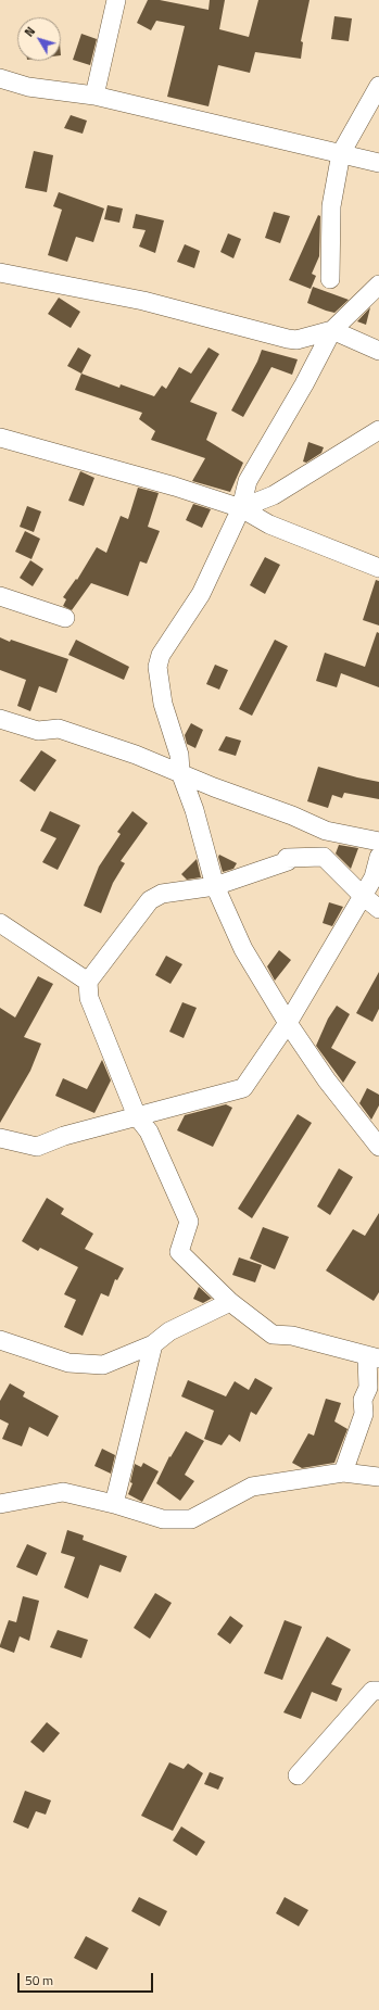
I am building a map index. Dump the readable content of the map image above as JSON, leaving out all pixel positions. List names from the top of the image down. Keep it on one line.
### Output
{"scale_bar":"50 m","north":"top left"}
